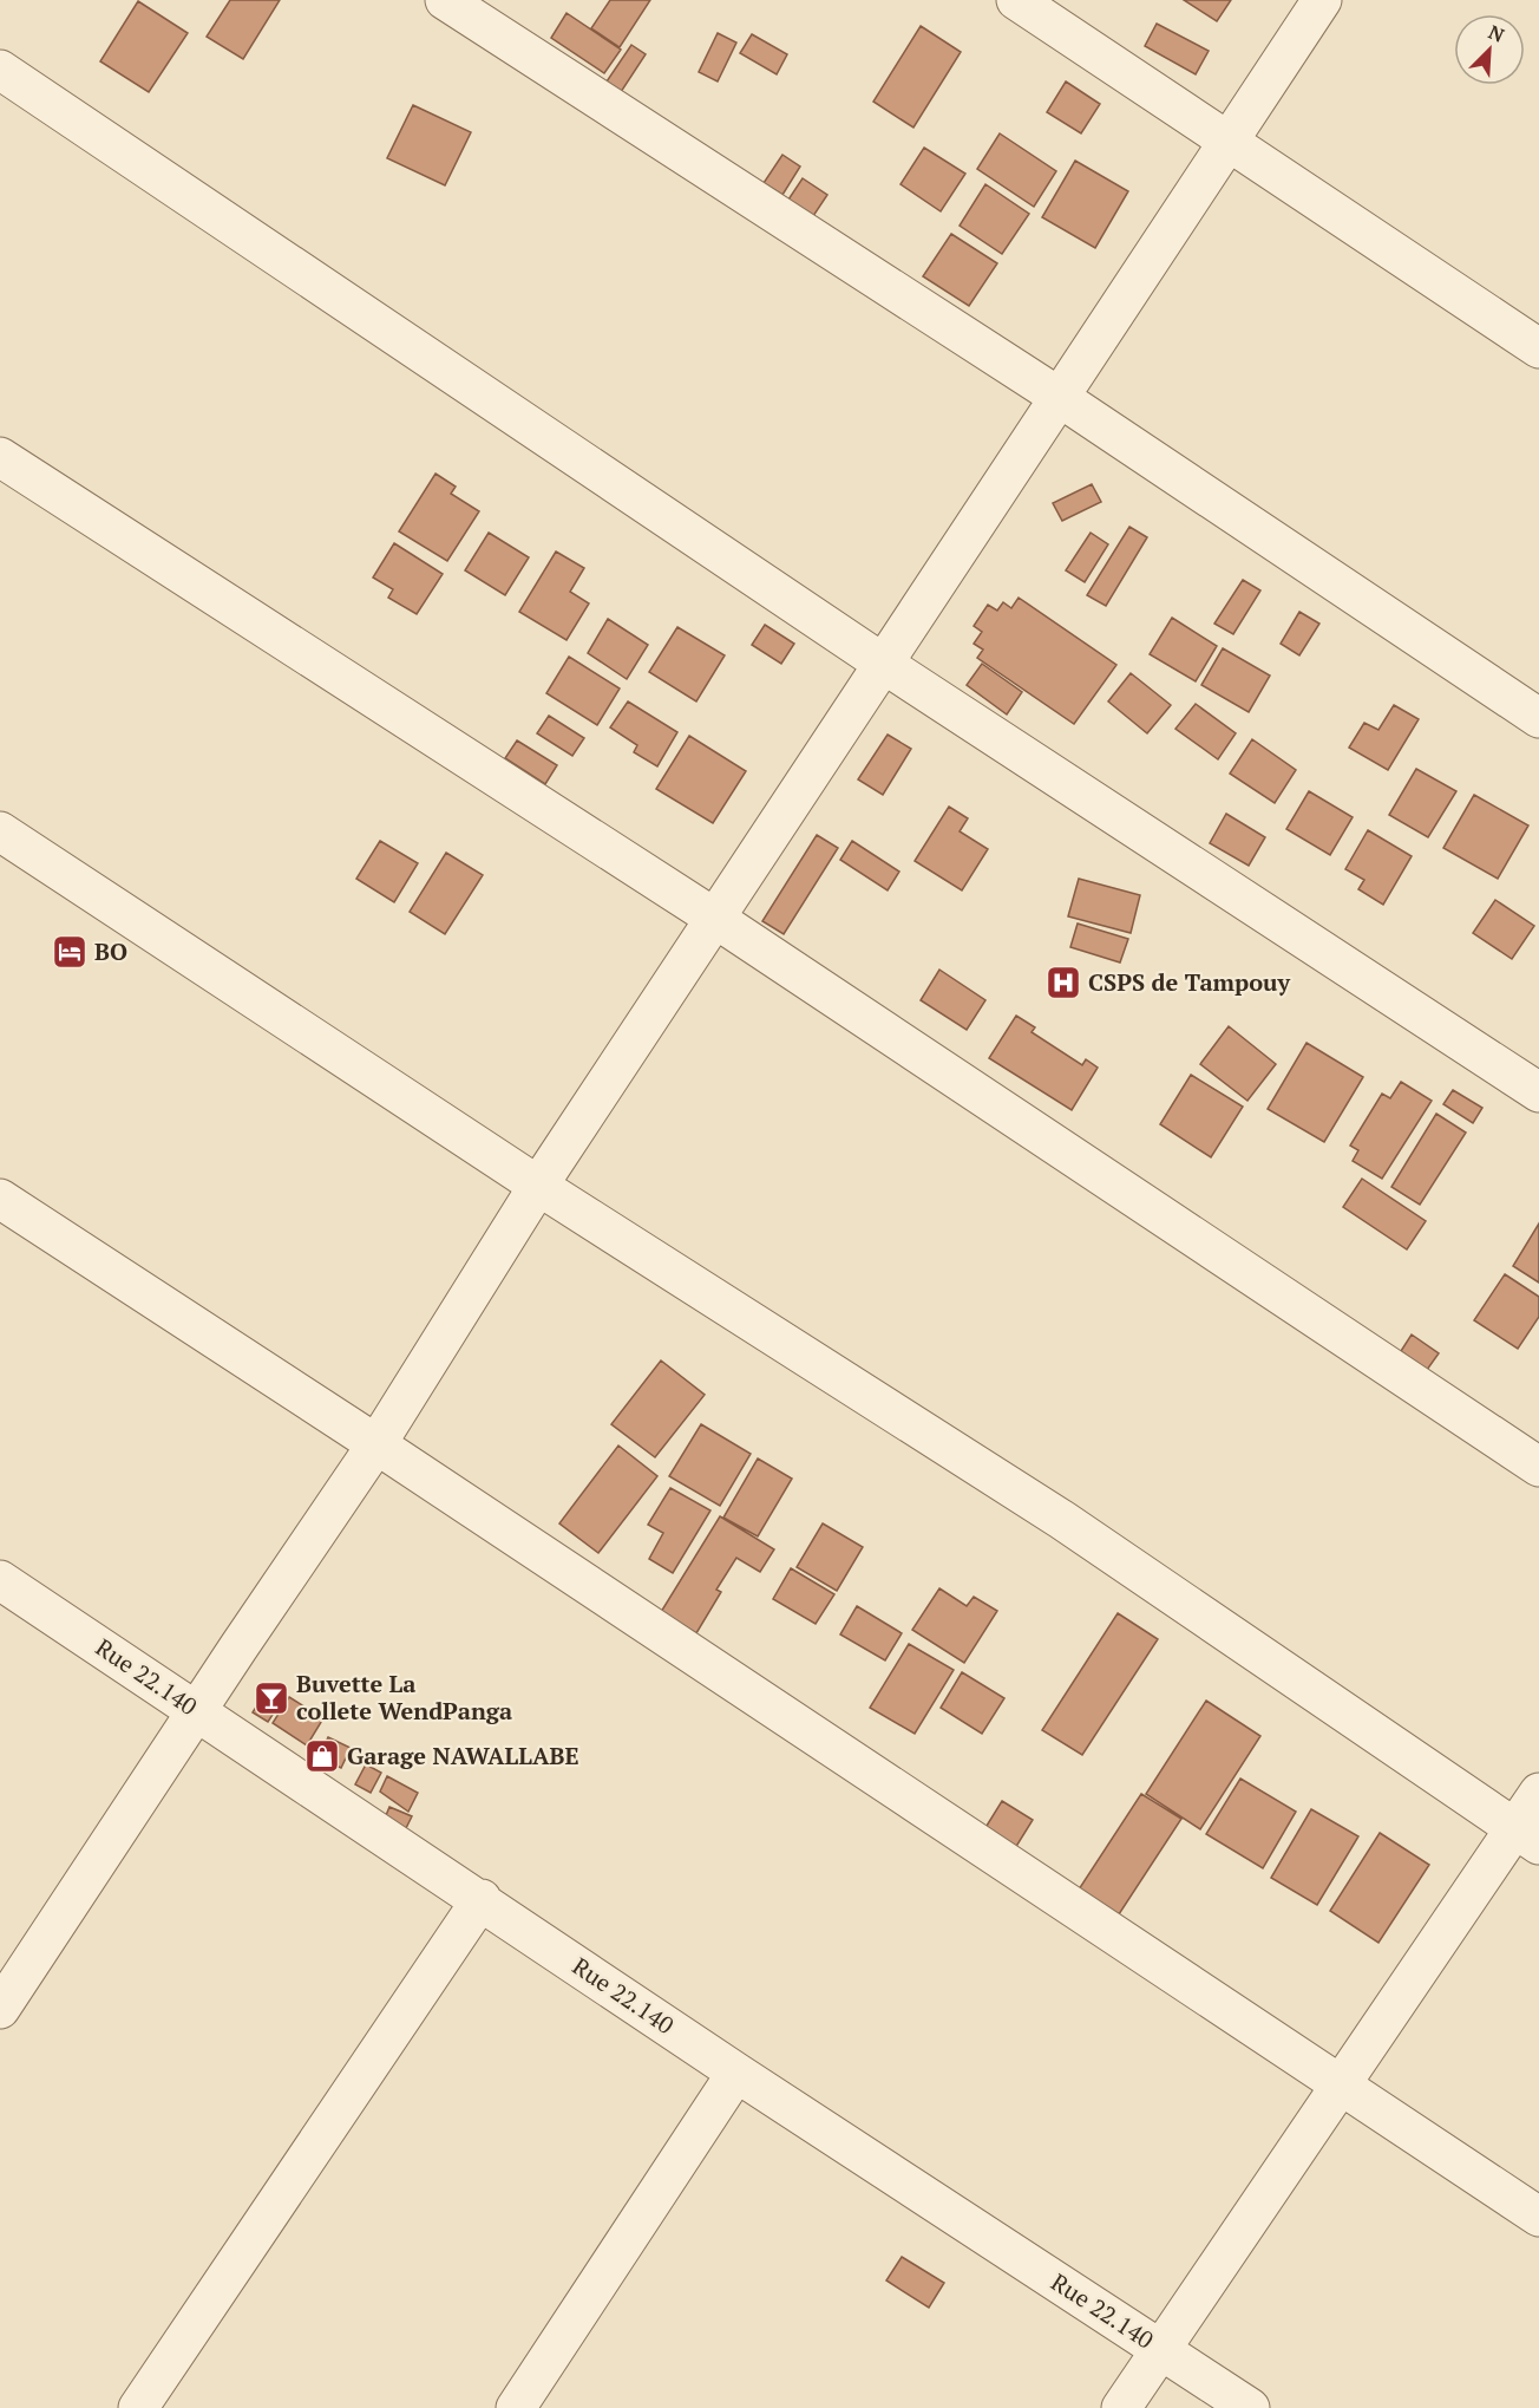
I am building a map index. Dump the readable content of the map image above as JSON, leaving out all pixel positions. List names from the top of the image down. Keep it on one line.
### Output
{"streets":{"street":["Rue 22.140"]},"places":{"hotel":["BO"],"hospital":["CSPS de Tampouy"],"bar":["Buvette La collete WendPanga"],"shop":["Garage NAWALLABE"]},"north":"top right"}
